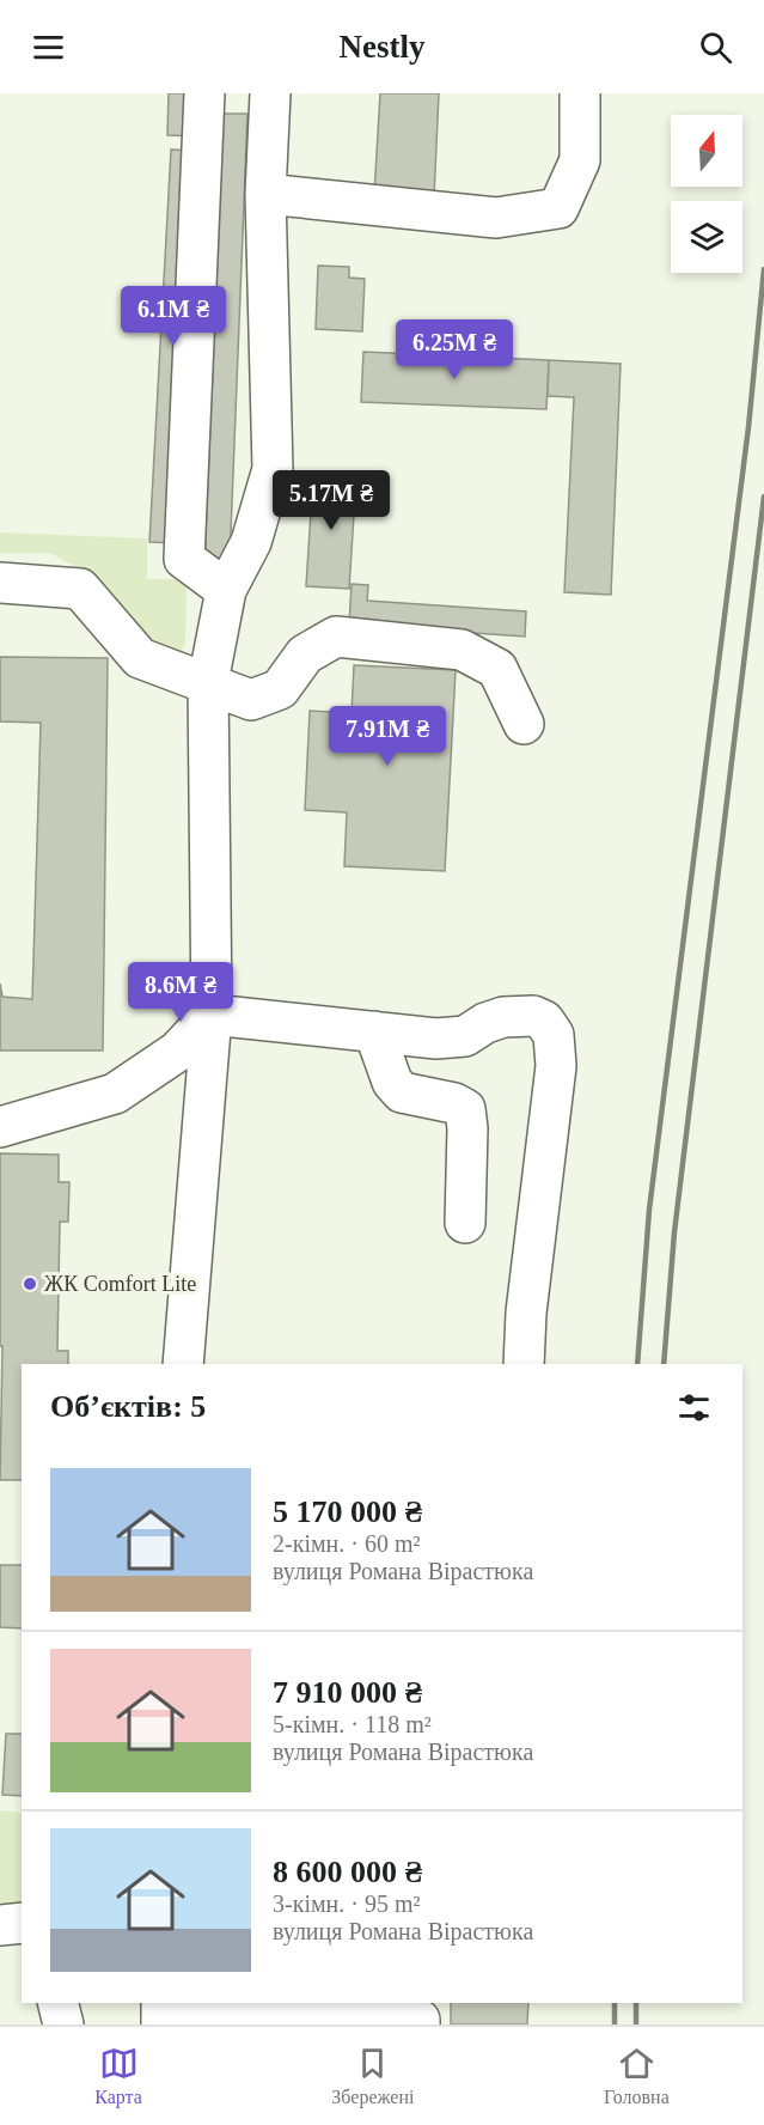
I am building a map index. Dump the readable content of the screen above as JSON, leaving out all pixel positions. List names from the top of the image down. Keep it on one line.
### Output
{"places":["ЖК Comfort Lite"],"north":"top","page":{"header":"Nestly","price":["6.1M ₴","6.25M ₴","5.17M ₴","7.91M ₴","8.6M ₴"],"heading":"Об’єктів: 5","list":[{"name":"5 170 000 ₴","note":"2-кімн. · 60 m² · вулиця Романа Вірастюка"},{"name":"7 910 000 ₴","note":"5-кімн. · 118 m² · вулиця Романа Вірастюка"},{"name":"8 600 000 ₴","note":"3-кімн. · 95 m² · вулиця Романа Вірастюка"}],"tabs":["Карта","Збережені","Головна"]}}
